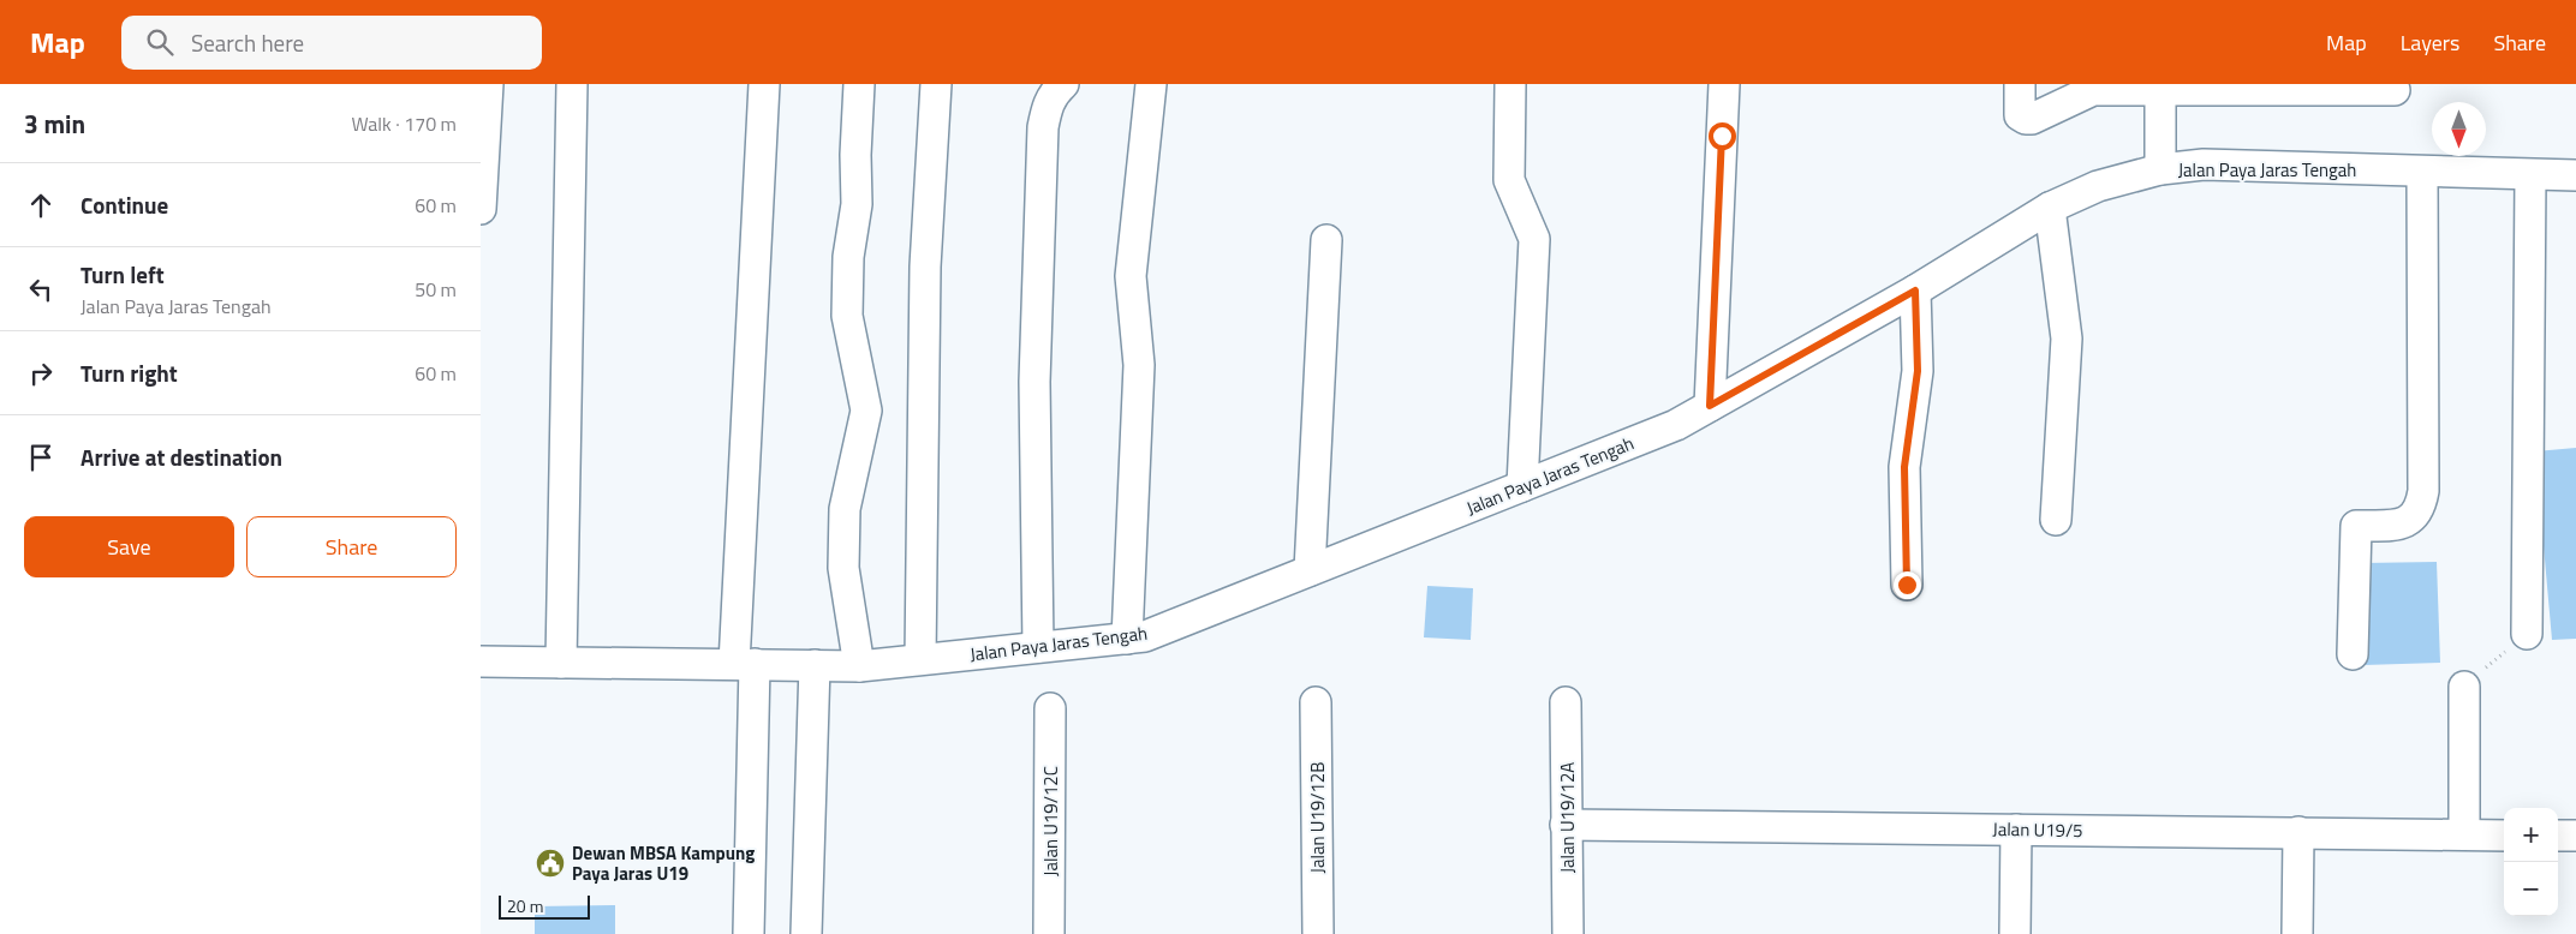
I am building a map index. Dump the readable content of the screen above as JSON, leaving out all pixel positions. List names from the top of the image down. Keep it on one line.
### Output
{"streets":{"street":["Jalan Paya Jaras Tengah","Jalan U19/12B","Jalan U19/12A","Jalan U19/12C","Jalan U19/5"]},"crossings":[["Jalan U19/12A","Jalan U19/5"]],"places":{"public building":["Dewan MBSA Kampung Paya Jaras U19"]},"scale_bar":"20 m","north":"bottom","page":{"header":"Map","search":"Search here","nav":["Map","Layers","Share"],"heading":["3 min","Walk · 170 m"],"list":[["Continue","60 m"],["Turn left","Jalan Paya Jaras Tengah","50 m"],["Turn right","60 m"],"Arrive at destination"],"buttons":["Save","Share"],"map_buttons":["+","−"],"scale":"20 m"}}
